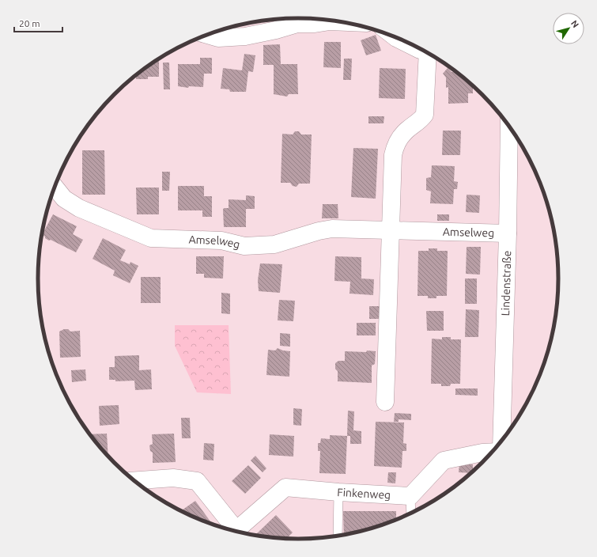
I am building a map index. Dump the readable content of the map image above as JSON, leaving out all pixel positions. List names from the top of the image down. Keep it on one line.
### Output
{"streets":{"street":["Amselweg","Lindenstraße","Finkenweg"]},"crossings":[["Amselweg","Lindenstraße"]],"scale_bar":"20 m","north":"top right"}
